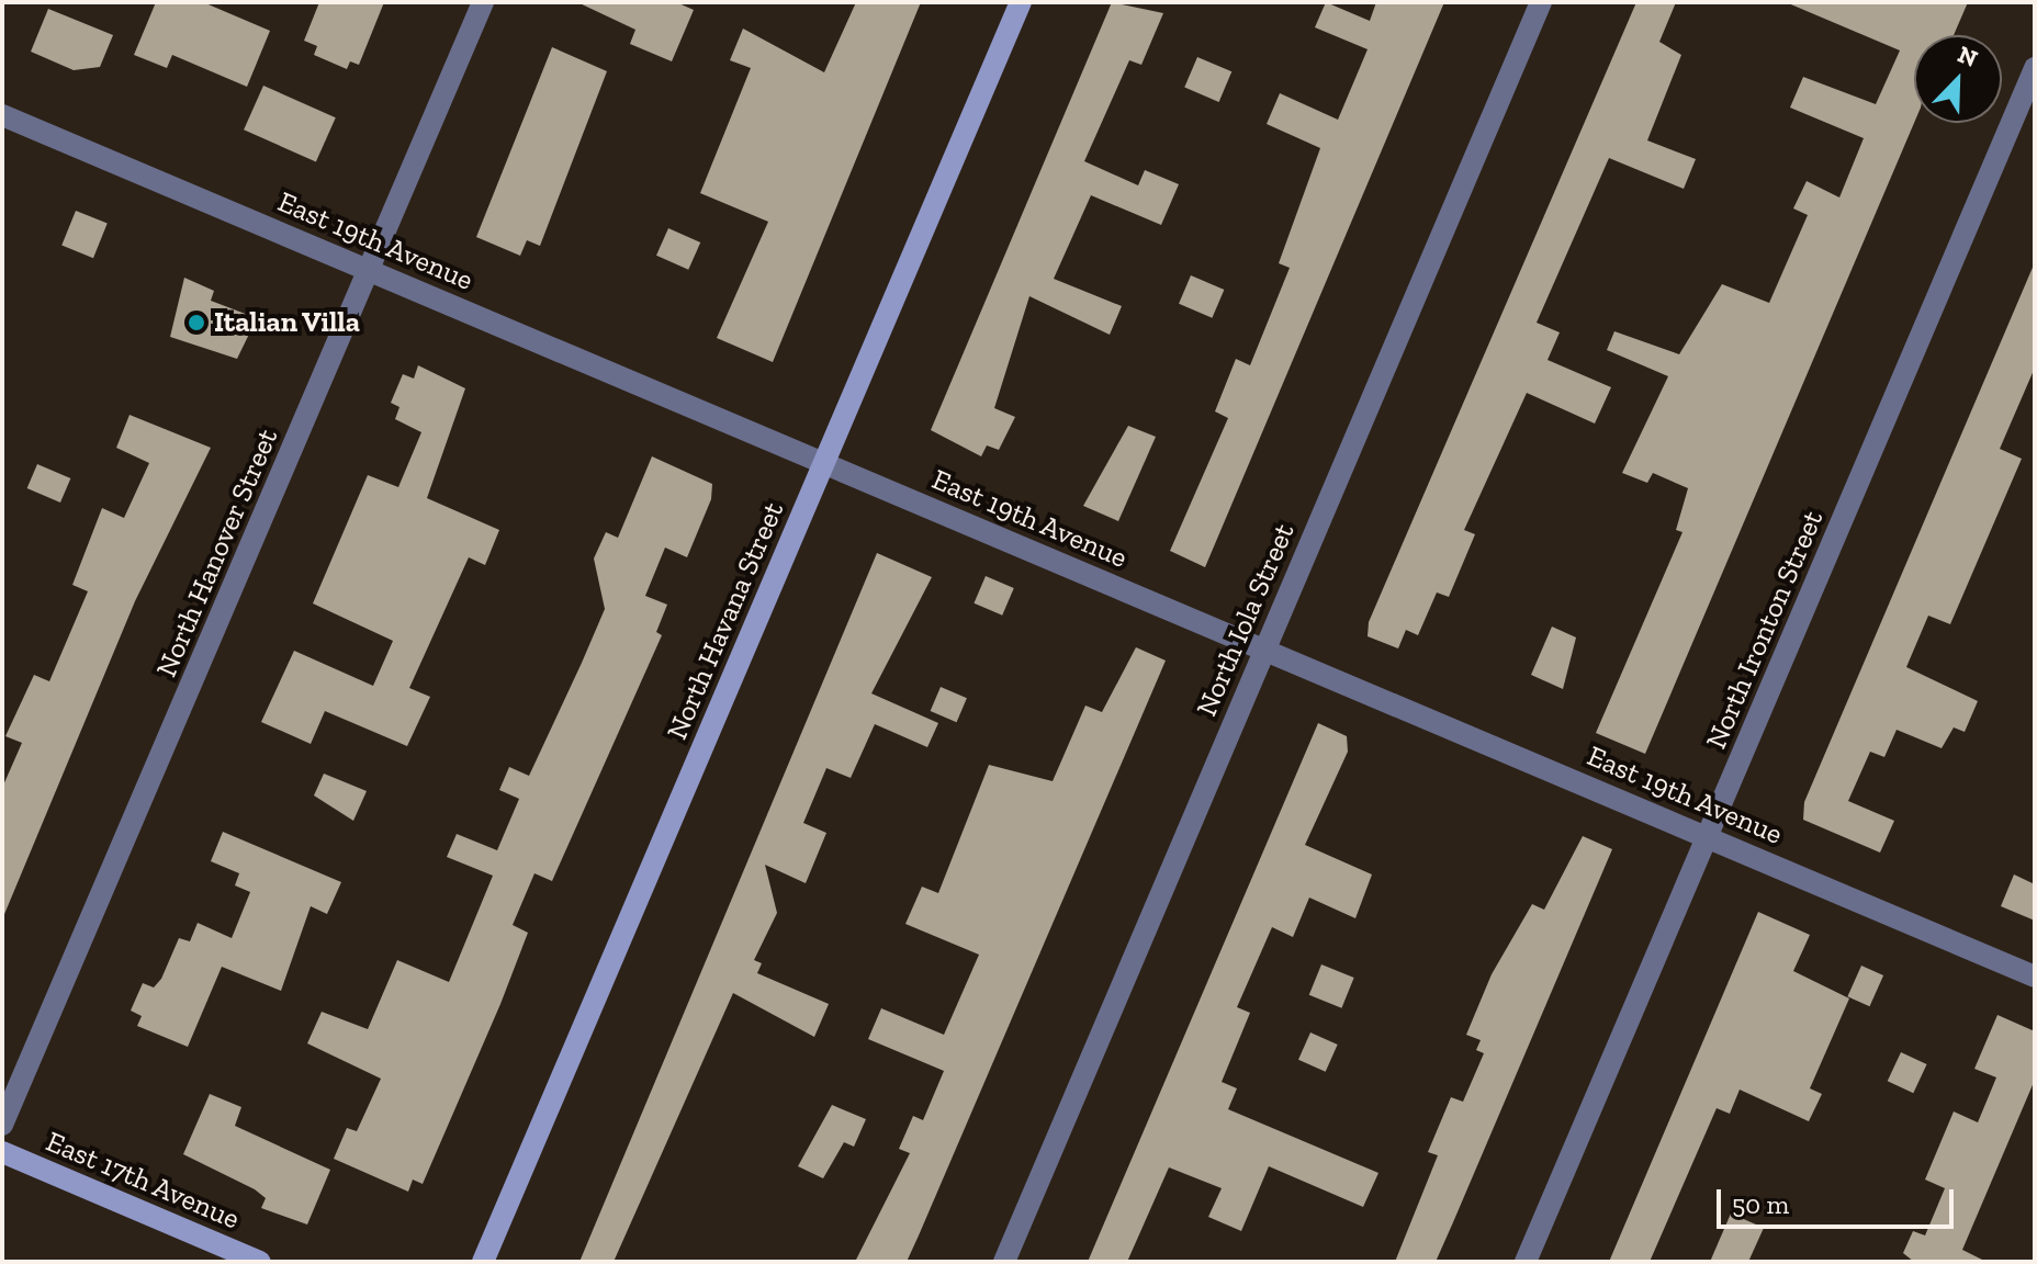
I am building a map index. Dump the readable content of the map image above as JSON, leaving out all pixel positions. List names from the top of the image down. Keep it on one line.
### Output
{"streets":{"street":["East 19th Avenue","North Hanover Street","North Iola Street","North Havana Street","North Ironton Street","East 17th Avenue"]},"crossings":[["East 19th Avenue","North Hanover Street"],["East 19th Avenue","North Iola Street"],["East 19th Avenue","North Havana Street"],["East 19th Avenue","North Ironton Street"]],"places":["Italian Villa"],"scale_bar":"50 m","north":"top right"}
